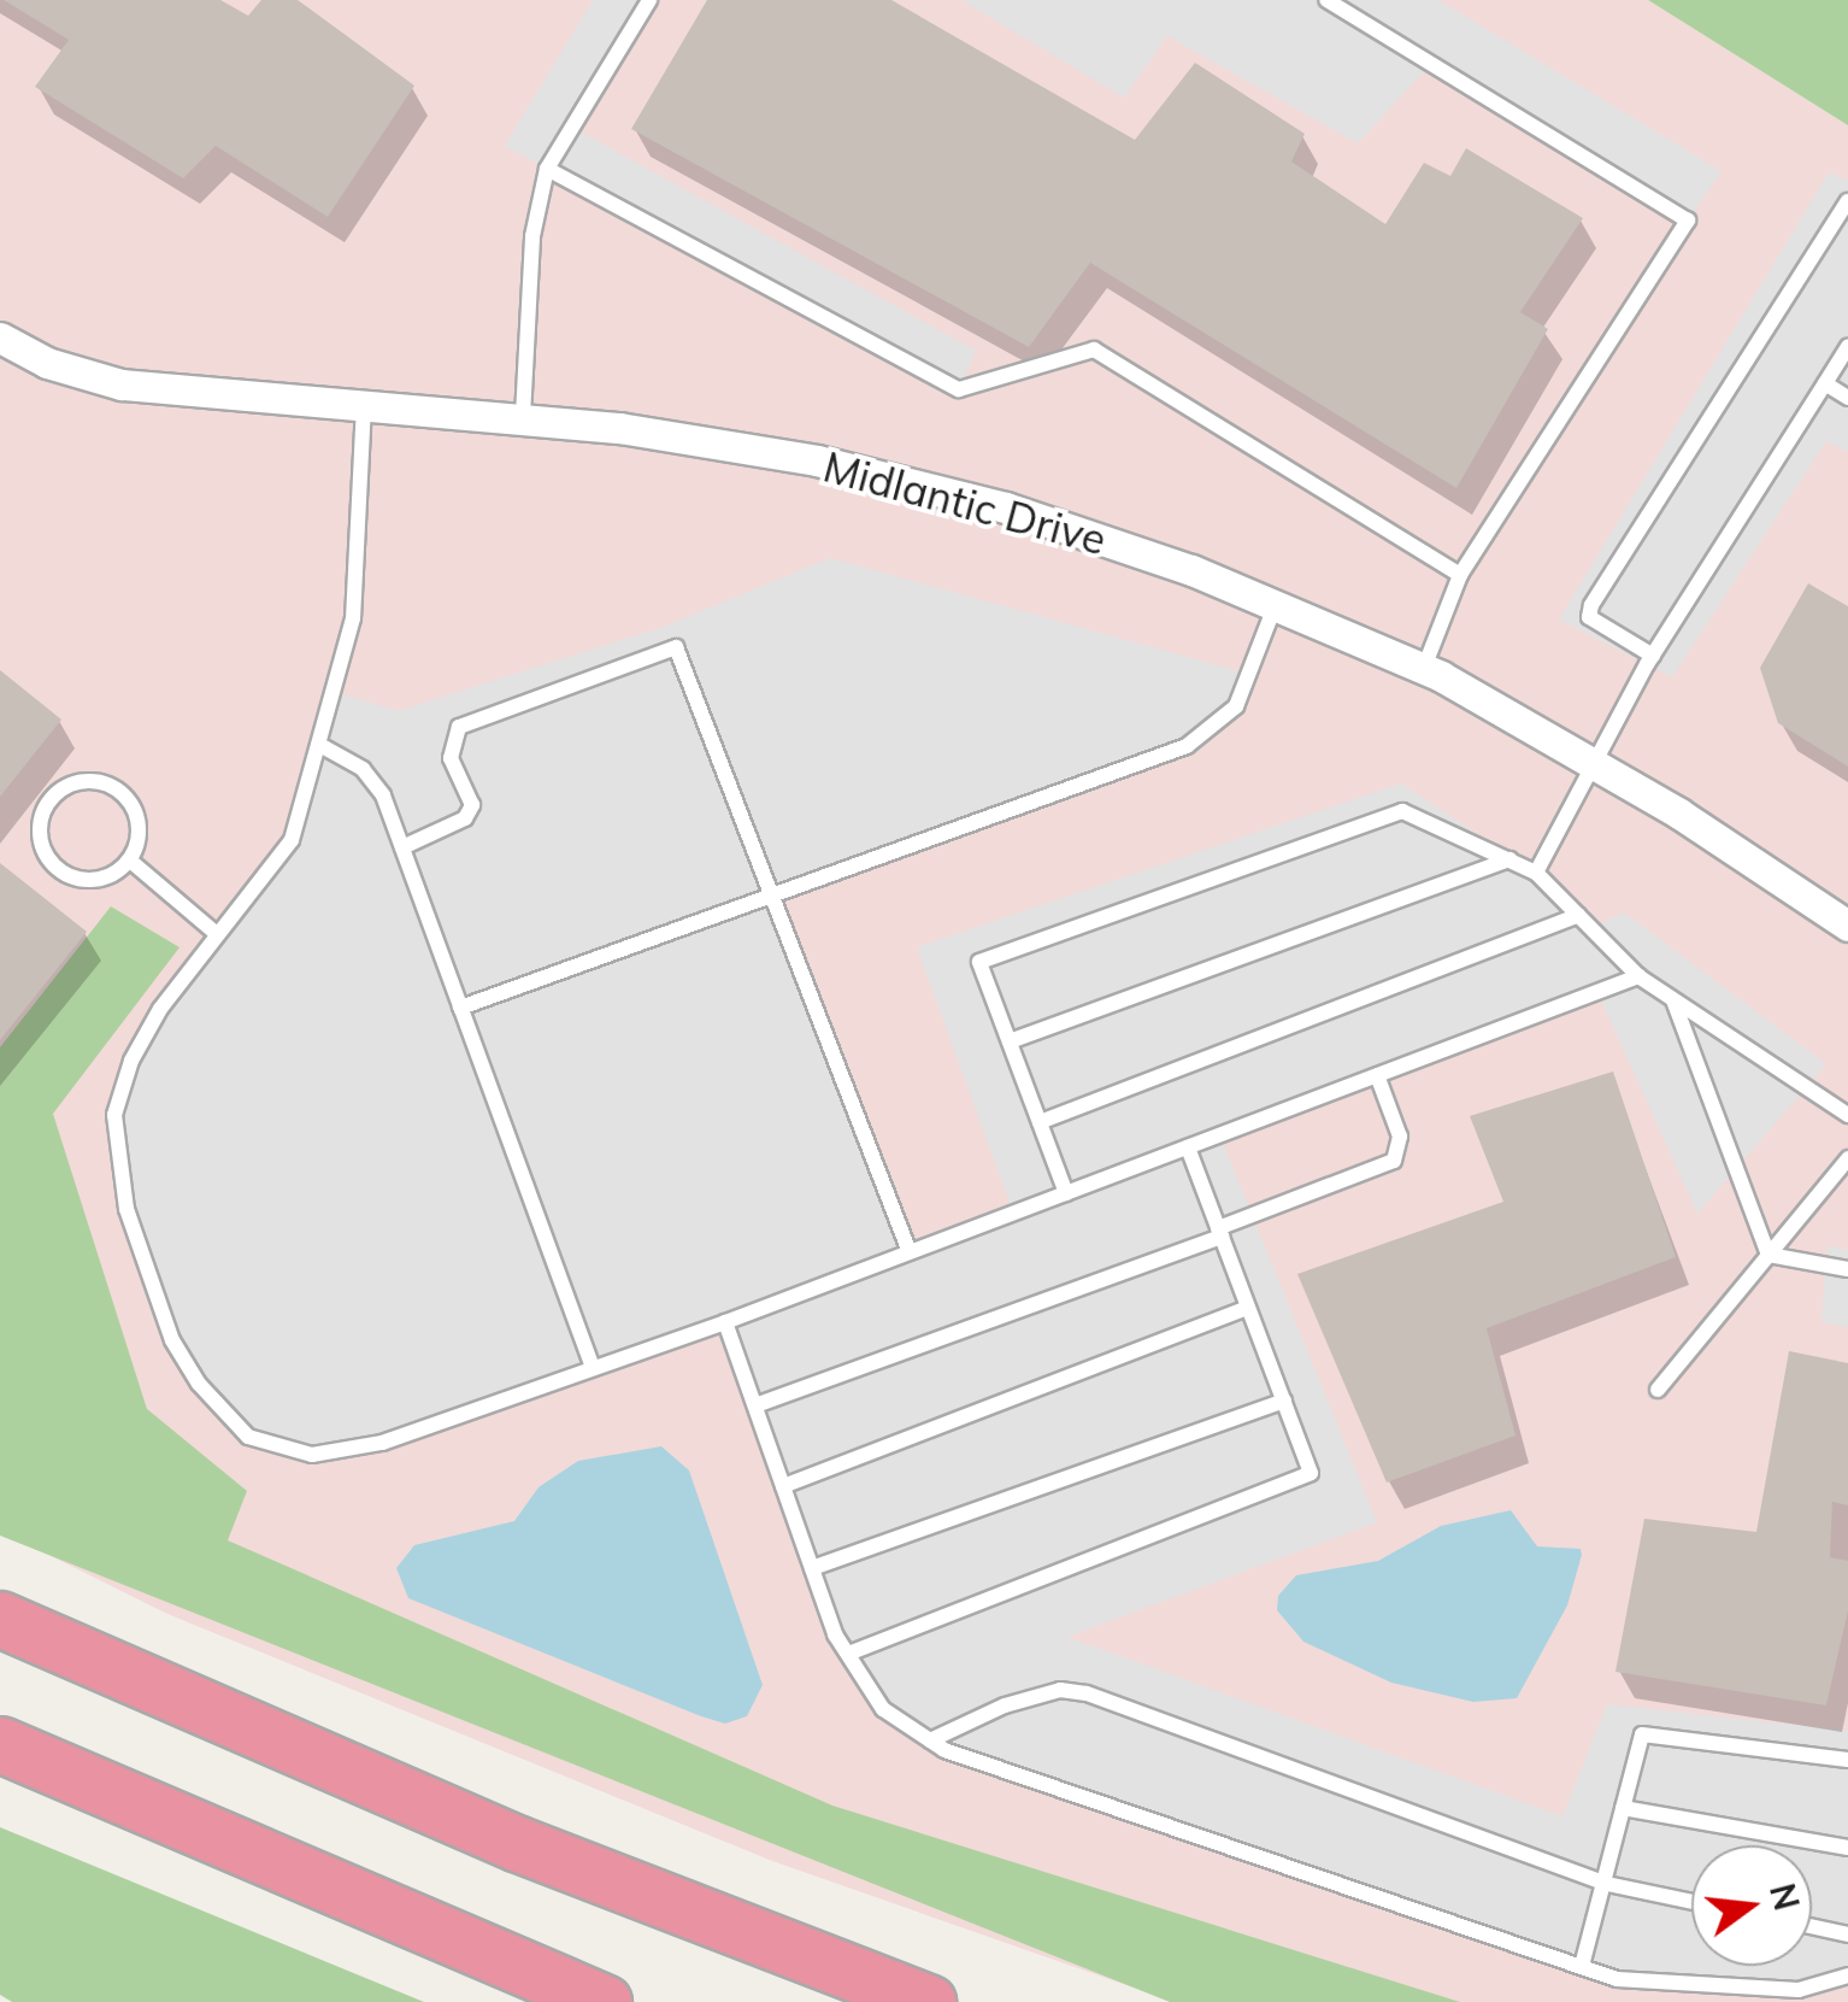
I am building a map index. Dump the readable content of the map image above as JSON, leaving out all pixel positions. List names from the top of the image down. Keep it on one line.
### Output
{"streets":{"street":["Midlantic Drive"]},"north":"right"}
